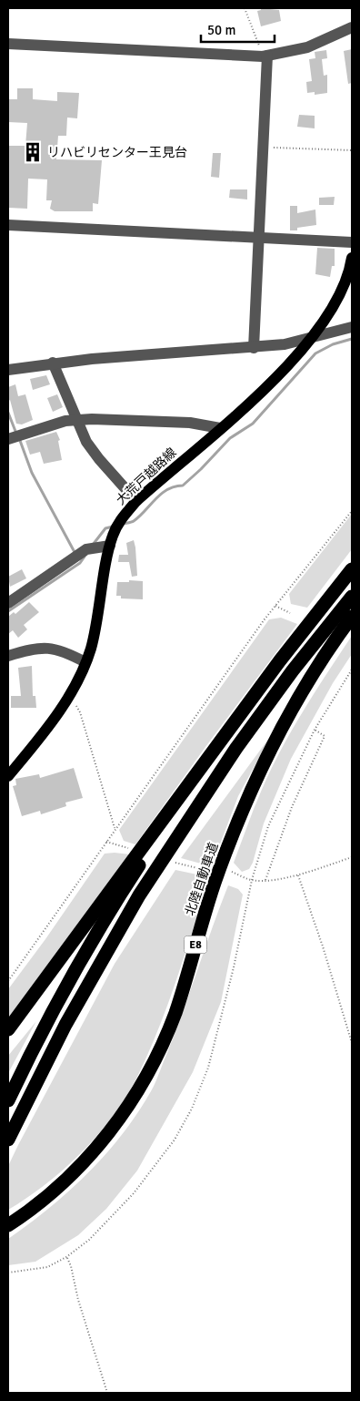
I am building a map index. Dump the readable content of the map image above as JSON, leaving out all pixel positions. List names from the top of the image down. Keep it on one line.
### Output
{"streets":{"highway":["北陸自動車道","E8"],"main road":["大荒戸越路線"]},"places":{"building":["リハビリセンター王見台"]},"scale_bar":"50 m"}
